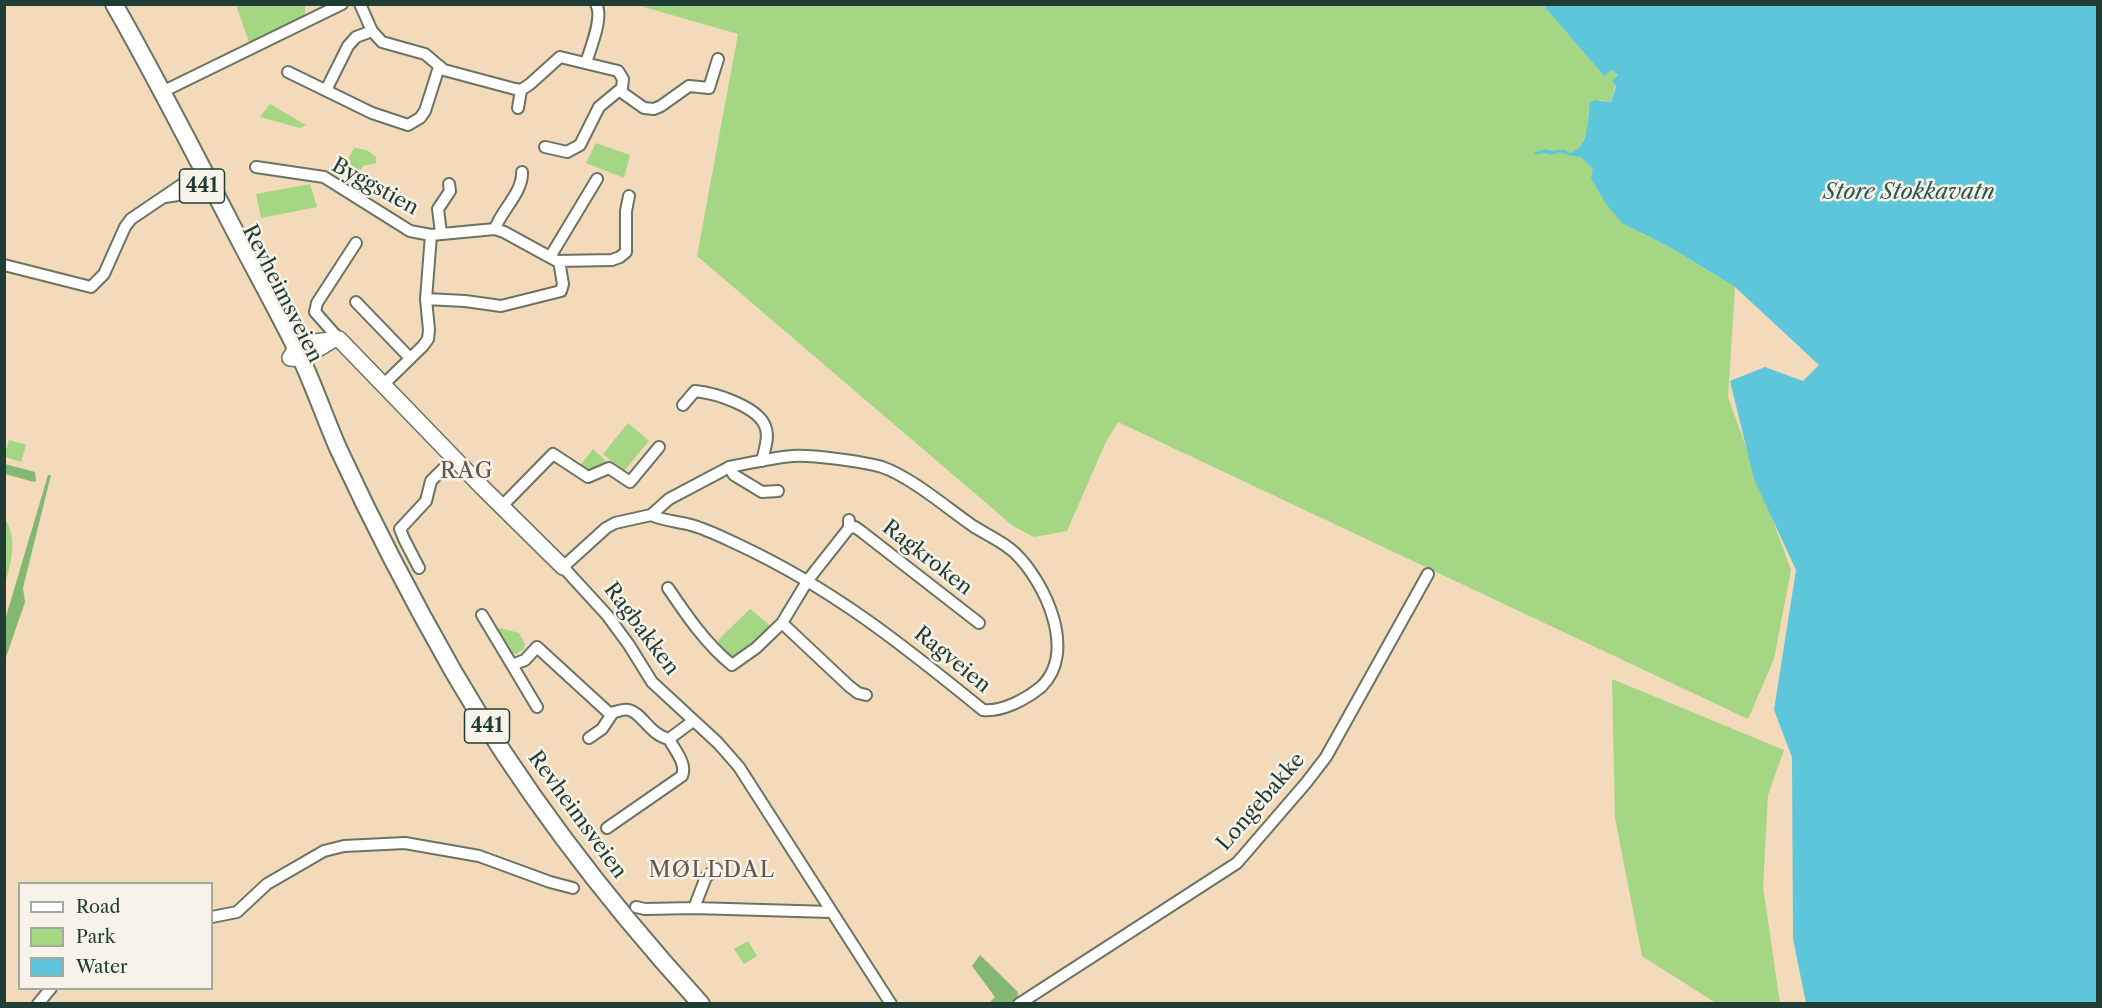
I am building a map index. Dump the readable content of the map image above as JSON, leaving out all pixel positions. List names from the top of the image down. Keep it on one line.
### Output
{"streets":{"main road":["441","Revheimsveien"],"street":["Byggstien","Ragkroken","Ragbakken","Ragveien","Longebakke"]},"crossings":[["Ragkroken","Ragveien"],["Ragbakken","Ragveien"]],"districts":["RAG","MØLLDAL"],"water":["Store Stokkavatn"],"legend":["Road","Park","Water"]}
